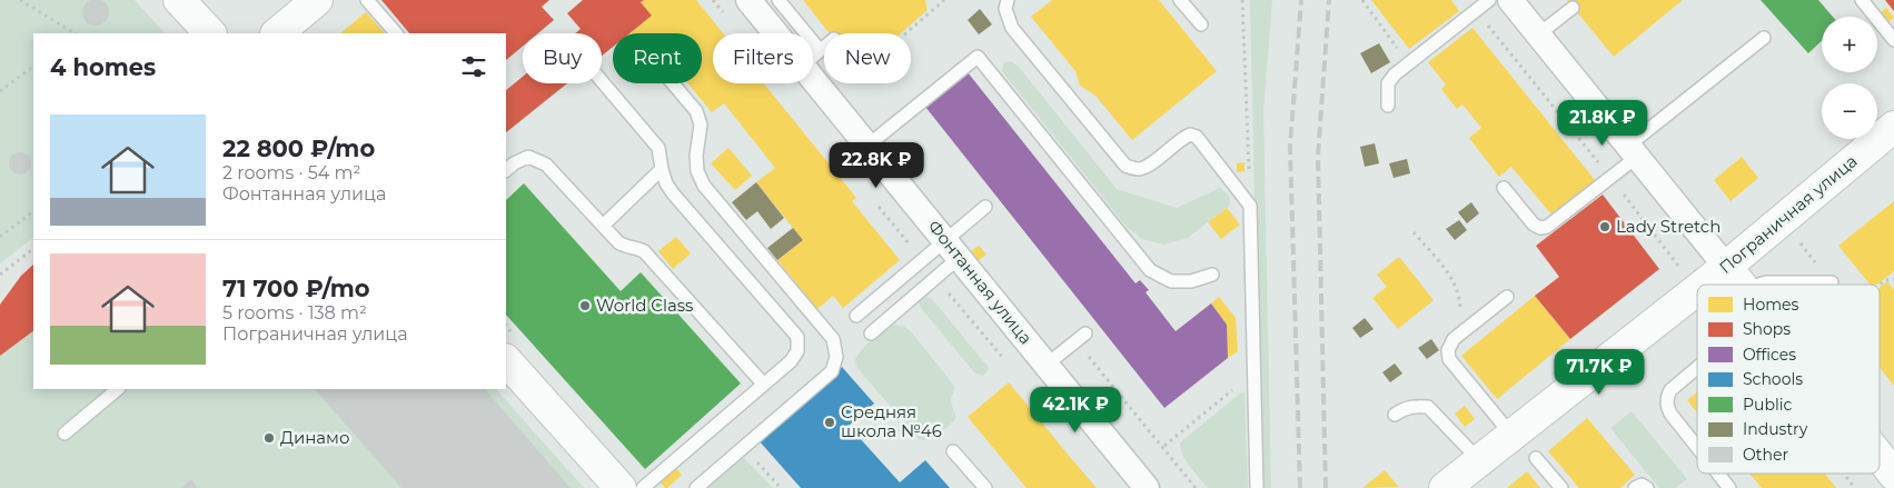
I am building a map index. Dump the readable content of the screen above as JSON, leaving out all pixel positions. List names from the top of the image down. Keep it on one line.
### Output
{"streets":{"main road":["Пограничная улица"],"street":["Фонтанная улица"]},"places":["Lady Stretch","World Class","Средняя школа №46","Динамо"],"legend":["Homes","Shops","Offices","Schools","Public","Industry","Other"],"page":{"map_buttons":["+","−"],"chip":["Buy","Rent","Filters","New"],"heading":"4 homes","price":["21.8K ₽","22.8K ₽","71.7K ₽","42.1K ₽"],"list":[{"name":"22 800 ₽/mo","note":"2 rooms · 54 m² · Фонтанная улица"},{"name":"71 700 ₽/mo","note":"5 rooms · 138 m² · Пограничная улица"}]}}
